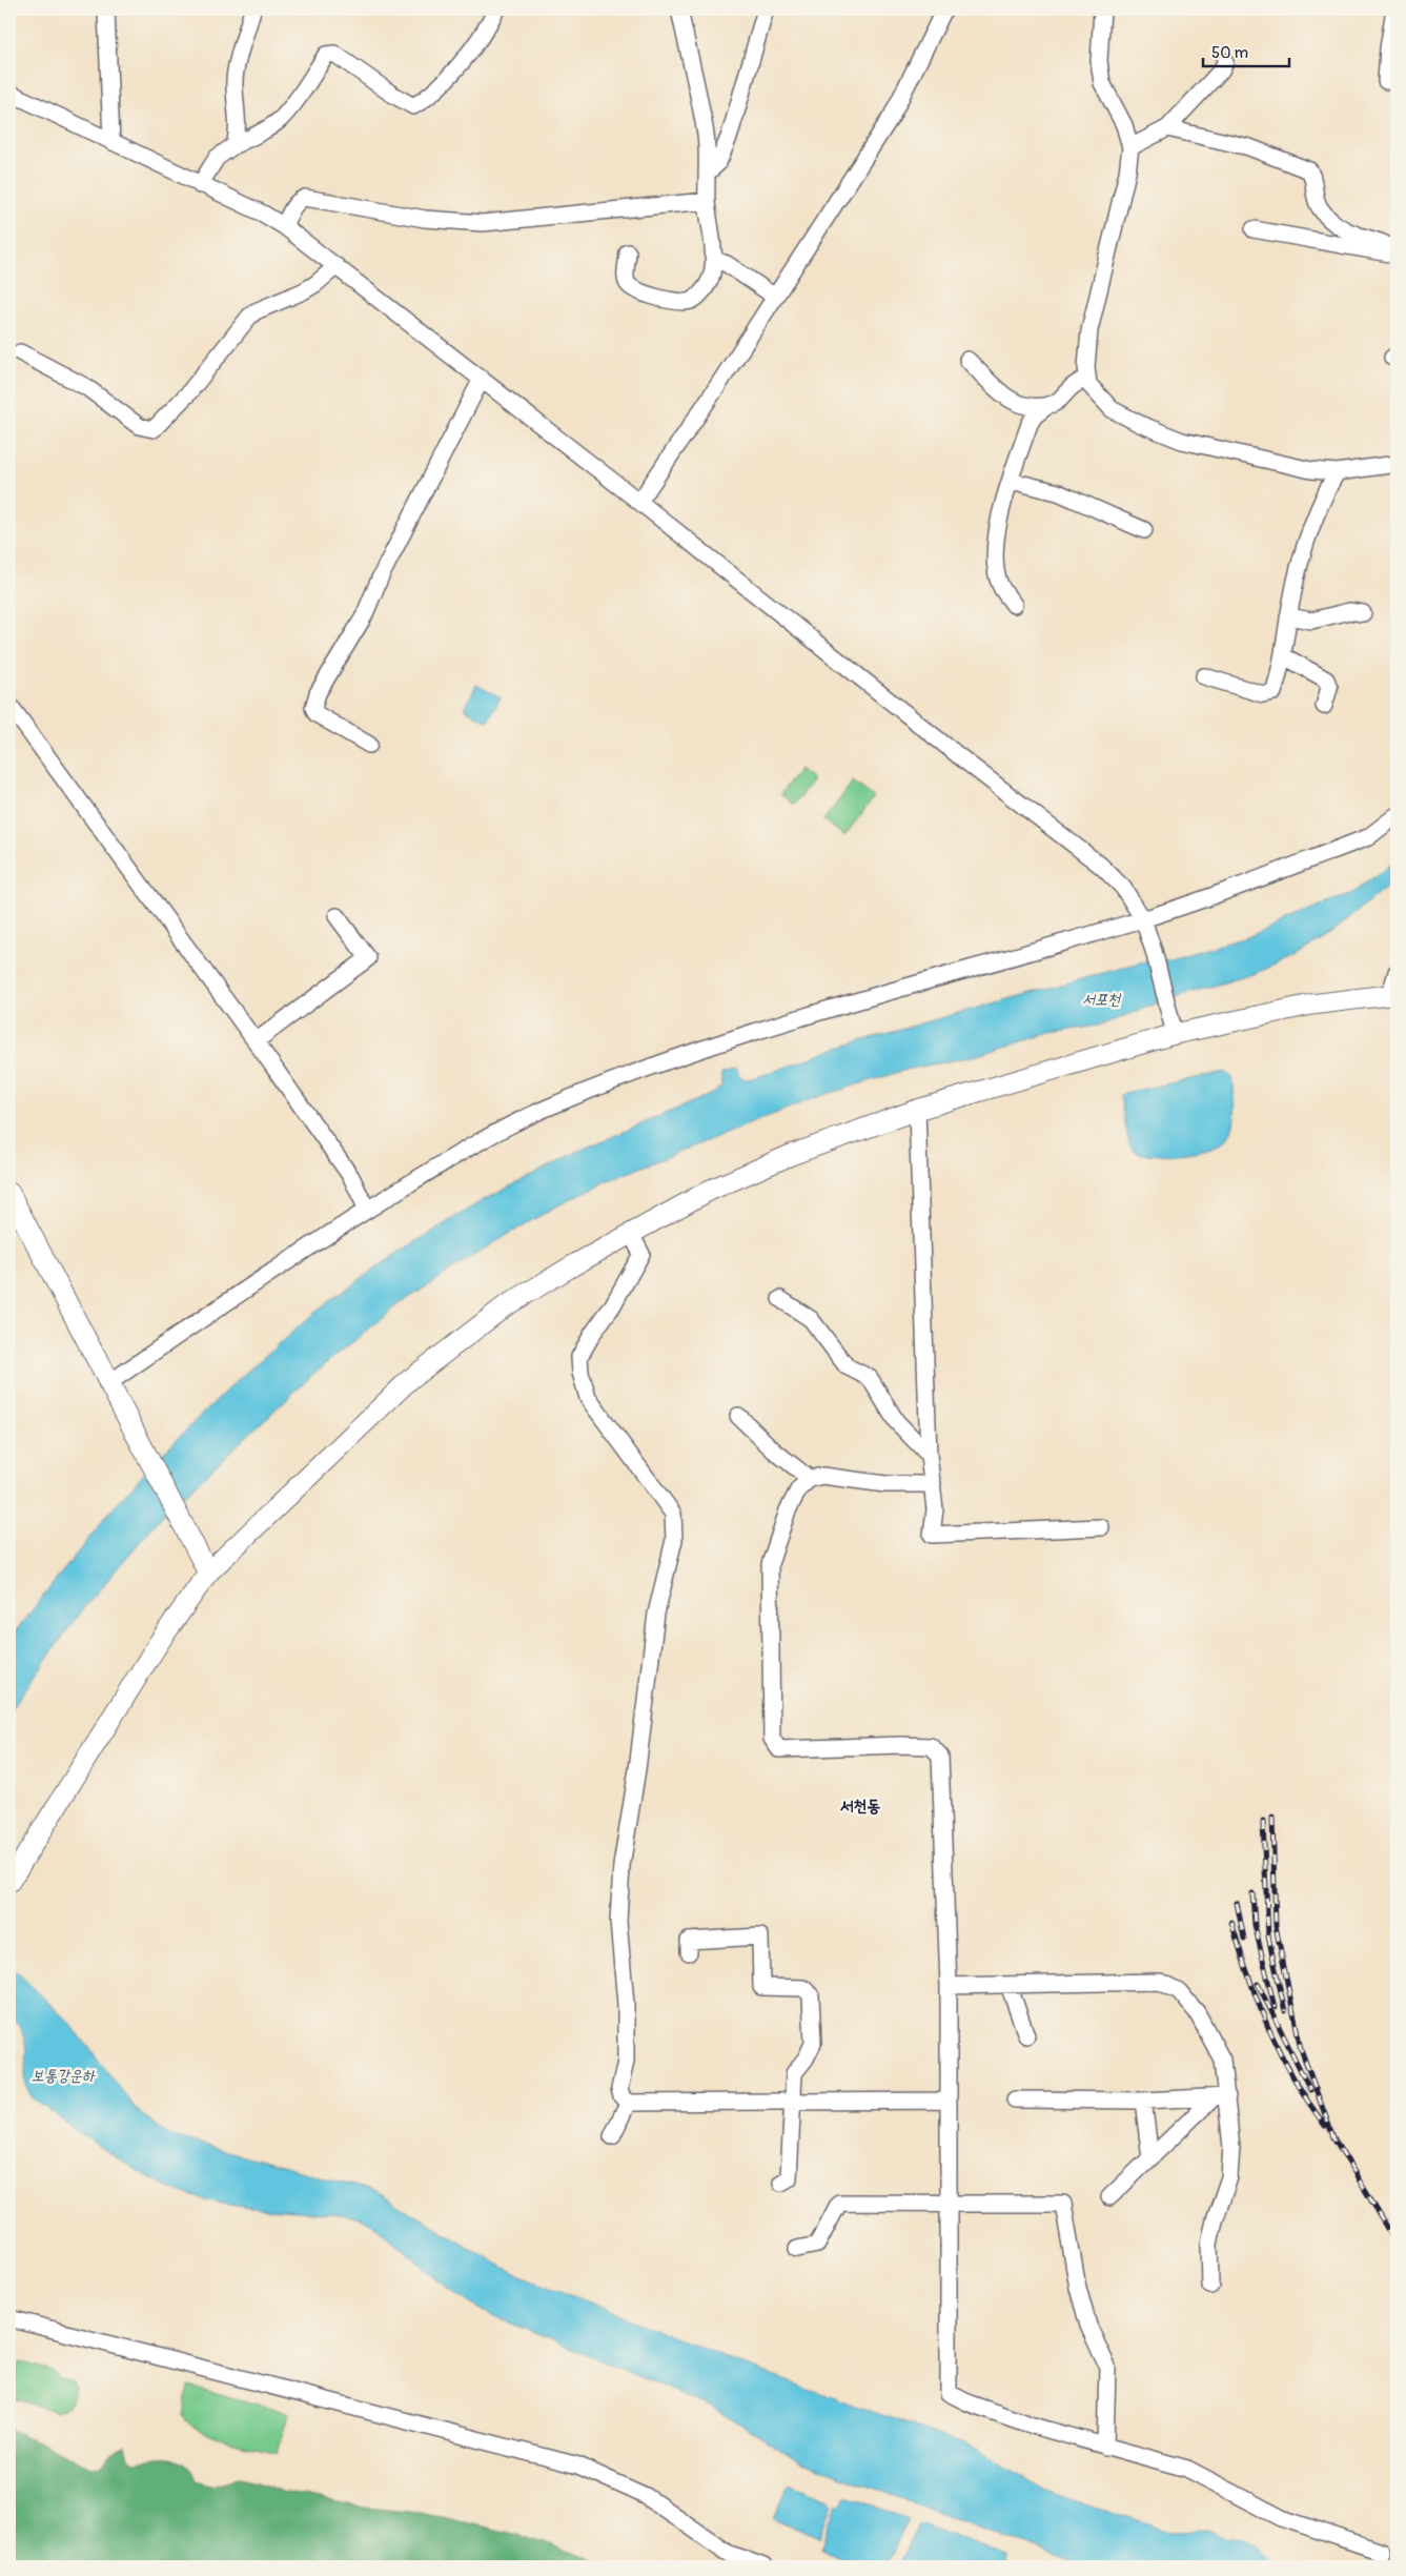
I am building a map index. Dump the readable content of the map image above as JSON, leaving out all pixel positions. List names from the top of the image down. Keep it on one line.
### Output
{"districts":["서천동"],"water":["서포천","보통강운하"],"scale_bar":"50 m"}
